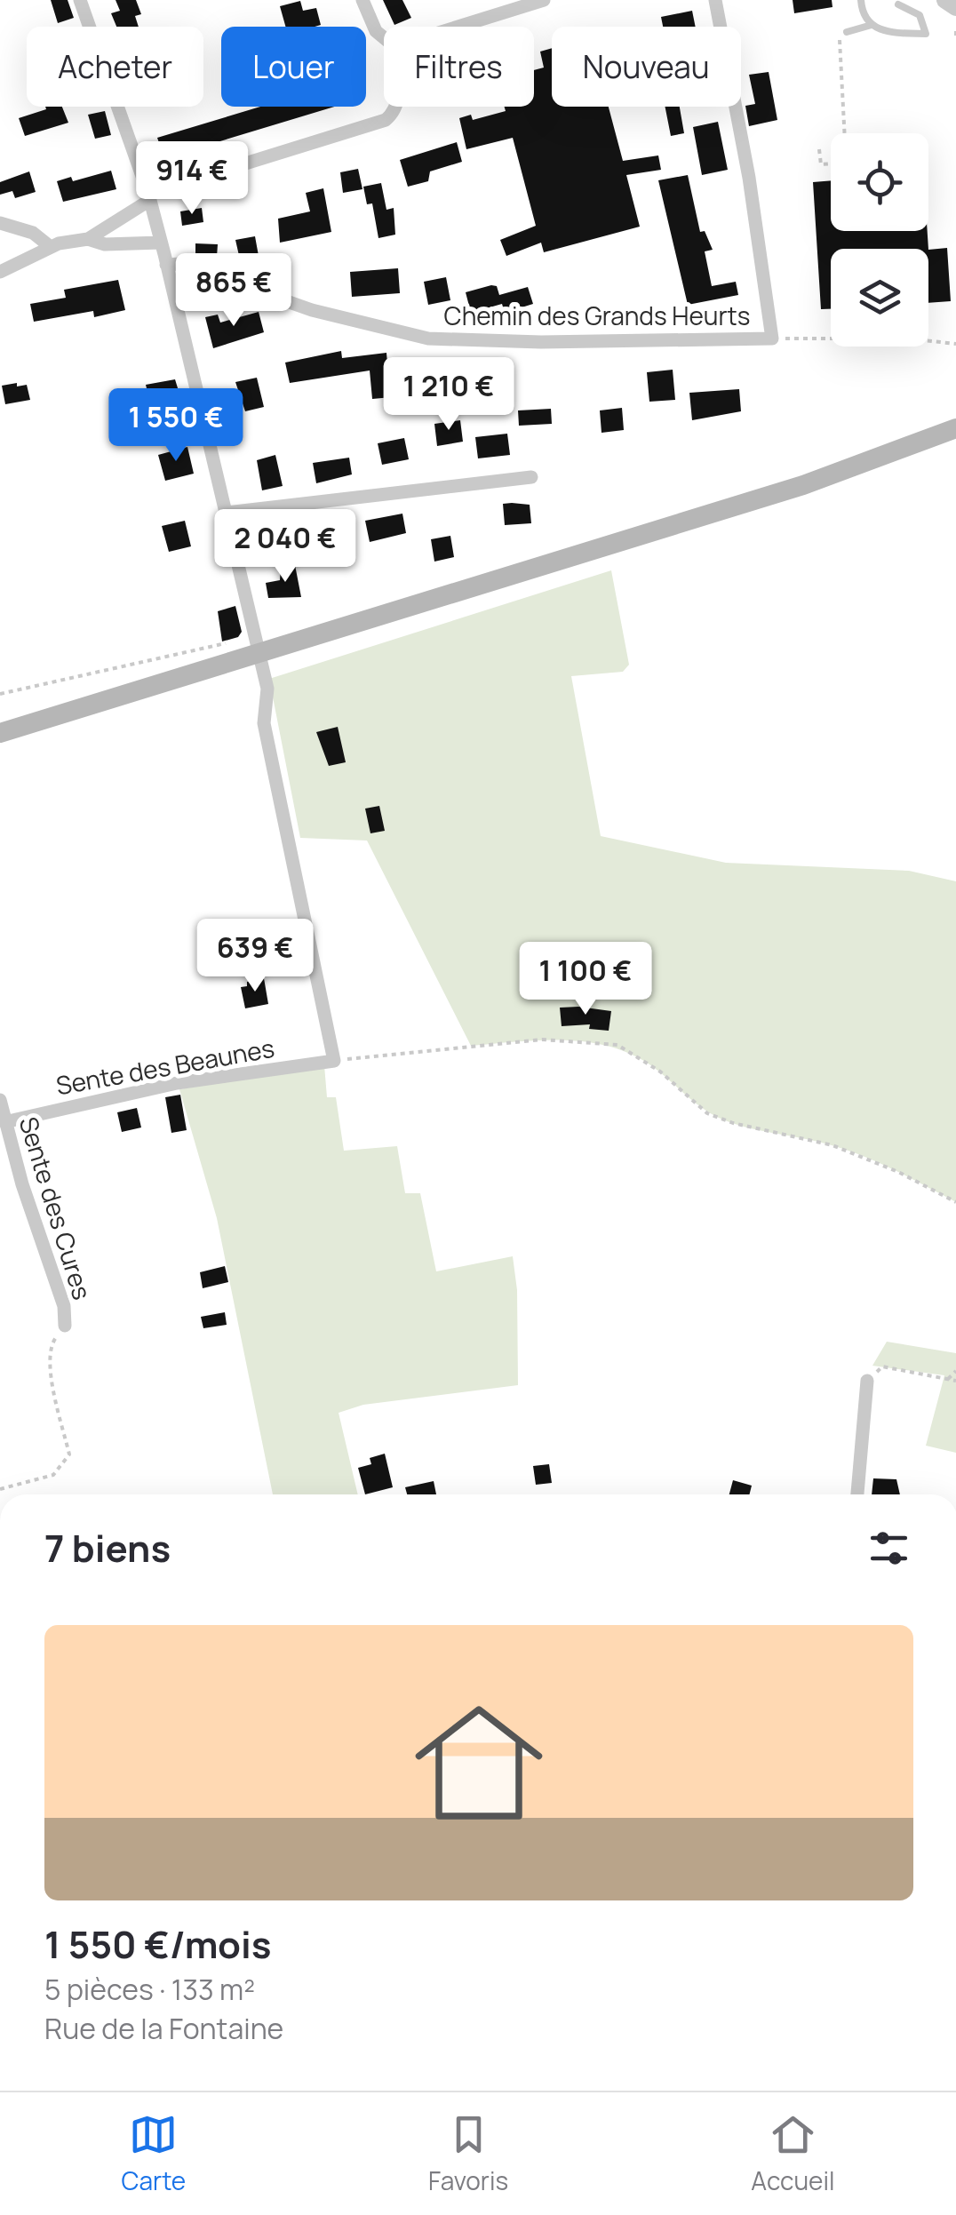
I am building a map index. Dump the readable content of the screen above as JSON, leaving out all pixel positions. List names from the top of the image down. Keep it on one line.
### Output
{"streets":{"street":["Chemin des Grands Heurts","Sente des Beaunes","Sente des Cures"]},"crossings":[["Sente des Beaunes","Sente des Cures"]],"page":{"chip":["Acheter","Louer","Filtres","Nouveau"],"price":["914 €","865 €","1 210 €","1 550 €","2 040 €","639 €","1 100 €"],"heading":"7 biens","list":[{"name":"1 550 €/mois","note":"5 pièces · 133 m² · Rue de la Fontaine"}],"tabs":["Carte","Favoris","Accueil"]}}
